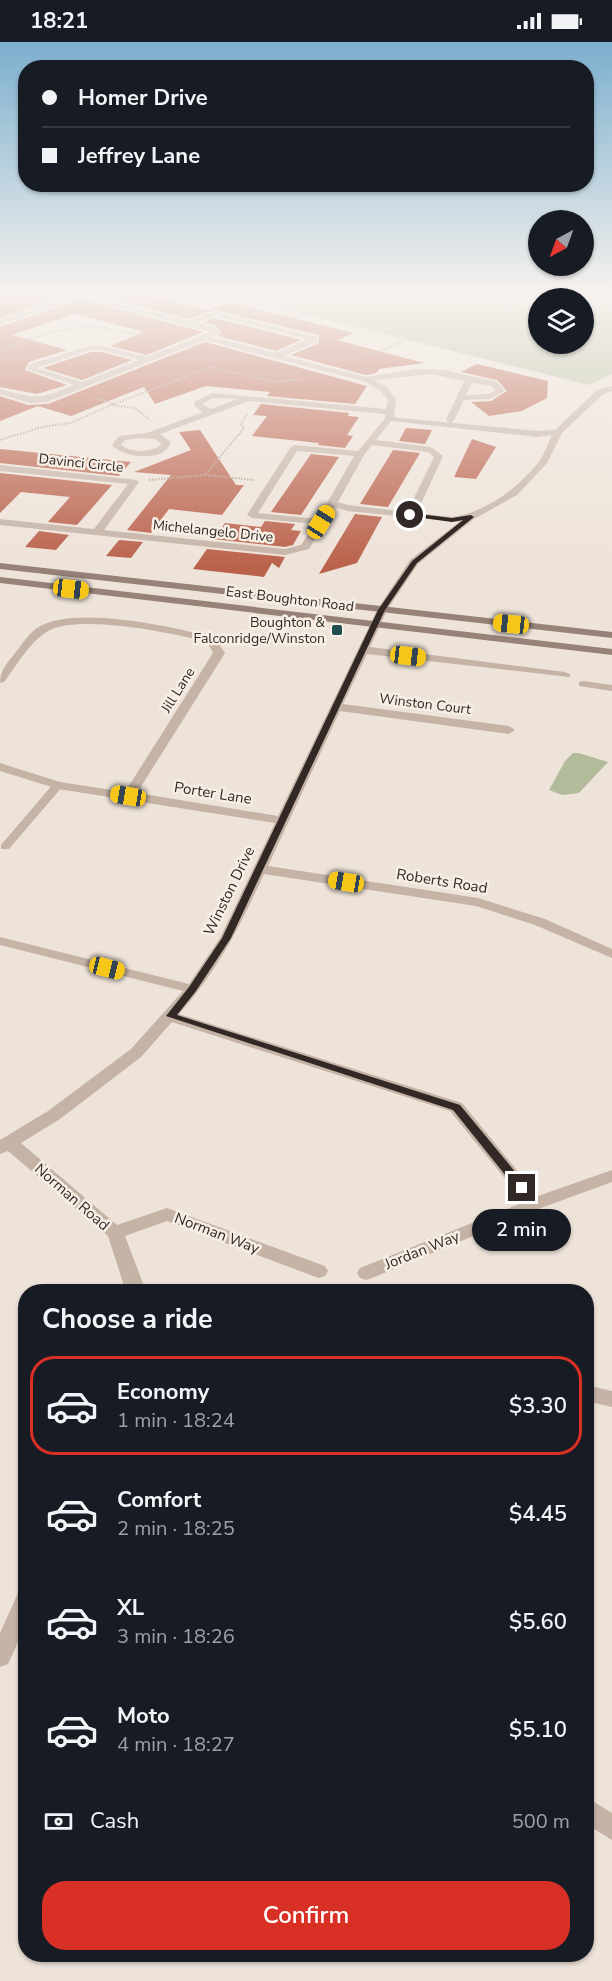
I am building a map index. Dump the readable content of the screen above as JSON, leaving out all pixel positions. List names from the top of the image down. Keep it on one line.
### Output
{"streets":{"main road":["East Boughton Road"],"street":["Davinci Circle","Michelangelo Drive","Jill Lane","Winston Court","Porter Lane","Roberts Road","Winston Drive","Norman Road","Norman Way","Jordan Way"]},"crossings":[["Davinci Circle","Michelangelo Drive"],["East Boughton Road","Winston Drive"],["Jill Lane","Porter Lane"],["Winston Court","Winston Drive"],["Porter Lane","Winston Drive"],["Roberts Road","Winston Drive"],["Winston Drive","Norman Road"],["Norman Road","Norman Way"]],"places":{"transit":["Boughton & Falconridge/Winston"]},"north":"bottom left","page":{"status":"18:21","banner":["Homer Drive","Jeffrey Lane"],"bubble":"2 min","heading":"Choose a ride","list":[{"name":"Economy","note":"1 min · 18:24","value":"$3.30"},{"name":"Comfort","note":"2 min · 18:25","value":"$4.45"},{"name":"XL","note":"3 min · 18:26","value":"$5.60"},{"name":"Moto","note":"4 min · 18:27","value":"$5.10"}],"pay":["Cash","500 m"],"buttons":"Confirm"}}
